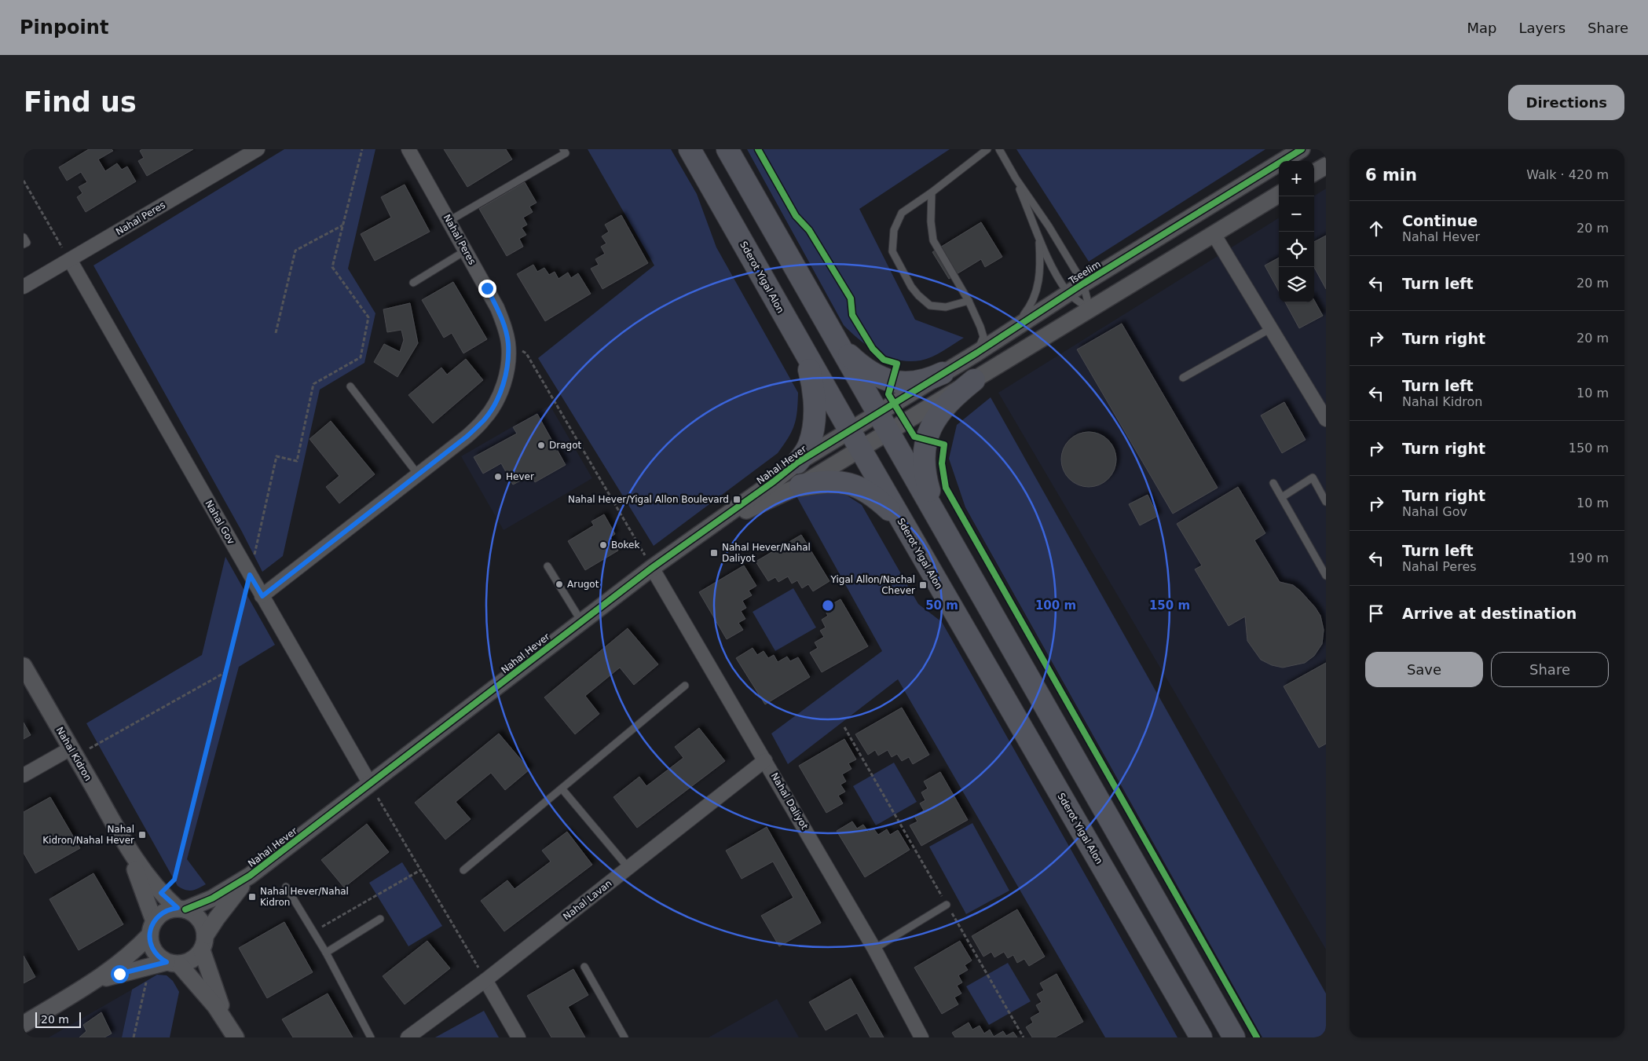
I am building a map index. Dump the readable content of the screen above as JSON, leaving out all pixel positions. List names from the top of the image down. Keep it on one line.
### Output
{"streets":{"highway":["Sderot Yigal Alon"],"street":["Nahal Peres","Tseelim","Nahal Hever","Nahal Gov","Nahal Kidron","Nahal Daliyot","Nahal Lavan"]},"crossings":[["Nahal Peres","Nahal Gov"],["Tseelim","Nahal Hever"],["Sderot Yigal Alon","Nahal Hever"],["Nahal Hever","Nahal Gov"],["Nahal Hever","Nahal Kidron"],["Nahal Hever","Nahal Daliyot"],["Nahal Daliyot","Nahal Lavan"]],"places":{"other":["Dragot","Hever","Bokek","Arugot"],"transit":["Nahal Hever/Yigal Allon Boulevard","Nahal Hever/Nahal Daliyot","Yigal Allon/Nachal Chever","Nahal Kidron/Nahal Hever","Nahal Hever/Nahal Kidron"]},"scale_bar":"20 m","page":{"header":"Pinpoint","nav":["Map","Layers","Share"],"buttons":["Directions",["Save","Share"]],"title":"Find us","heading":["6 min","Walk · 420 m"],"map_buttons":["+","−"],"list":[["Continue","Nahal Hever","20 m"],["Turn left","20 m"],["Turn right","20 m"],["Turn left","Nahal Kidron","10 m"],["Turn right","150 m"],["Turn right","Nahal Gov","10 m"],["Turn left","Nahal Peres","190 m"],"Arrive at destination"],"scale":"20 m"},"rings":["50 m","100 m","150 m"]}
